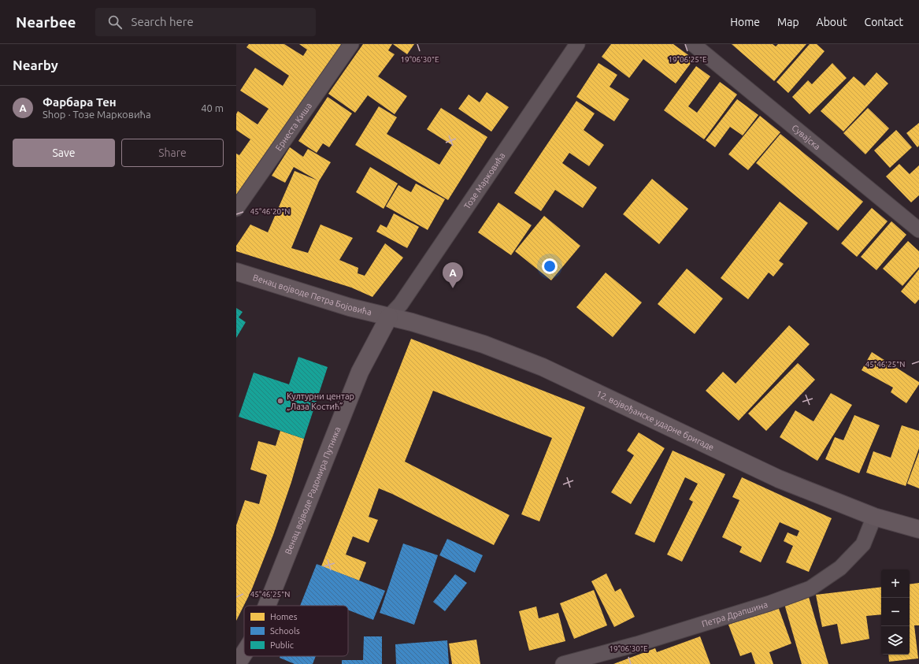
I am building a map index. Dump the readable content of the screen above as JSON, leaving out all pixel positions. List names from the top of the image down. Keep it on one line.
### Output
{"streets":{"main road":["Венац војводе Петра Бојовића","12. војвођанске ударне бригаде","Венац војводе Радомира Путника"],"street":["Ернеста Киша","Сувајска","Тозе Марковића","Петра Драпшина"]},"crossings":[["Тозе Марковића","Венац војводе Петра Бојовића"],["Тозе Марковића","12. војвођанске ударне бригаде"],["Тозе Марковића","Венац војводе Радомира Путника"],["Венац војводе Петра Бојовића","12. војвођанске ударне бригаде"],["Венац војводе Петра Бојовића","Венац војводе Радомира Путника"],["12. војвођанске ударне бригаде","Венац војводе Радомира Путника"],["12. војвођанске ударне бригаде","Петра Драпшина"]],"places":["Културни центар „Лаза Костић”"],"legend":["Homes","Schools","Public"],"page":{"header":"Nearbee","search":"Search here","nav":["Home","Map","About","Contact"],"heading":"Nearby","list":[{"mark":"A","name":"Фарбара Тен","note":"Shop · Тозе Марковића","value":"40 m"}],"buttons":["Save","Share"],"pins":"A","map_buttons":["+","−"]},"coordinates":["19°06'30\"E","19°06'25\"E","45°46'20\"N","45°46'25\"N"]}
